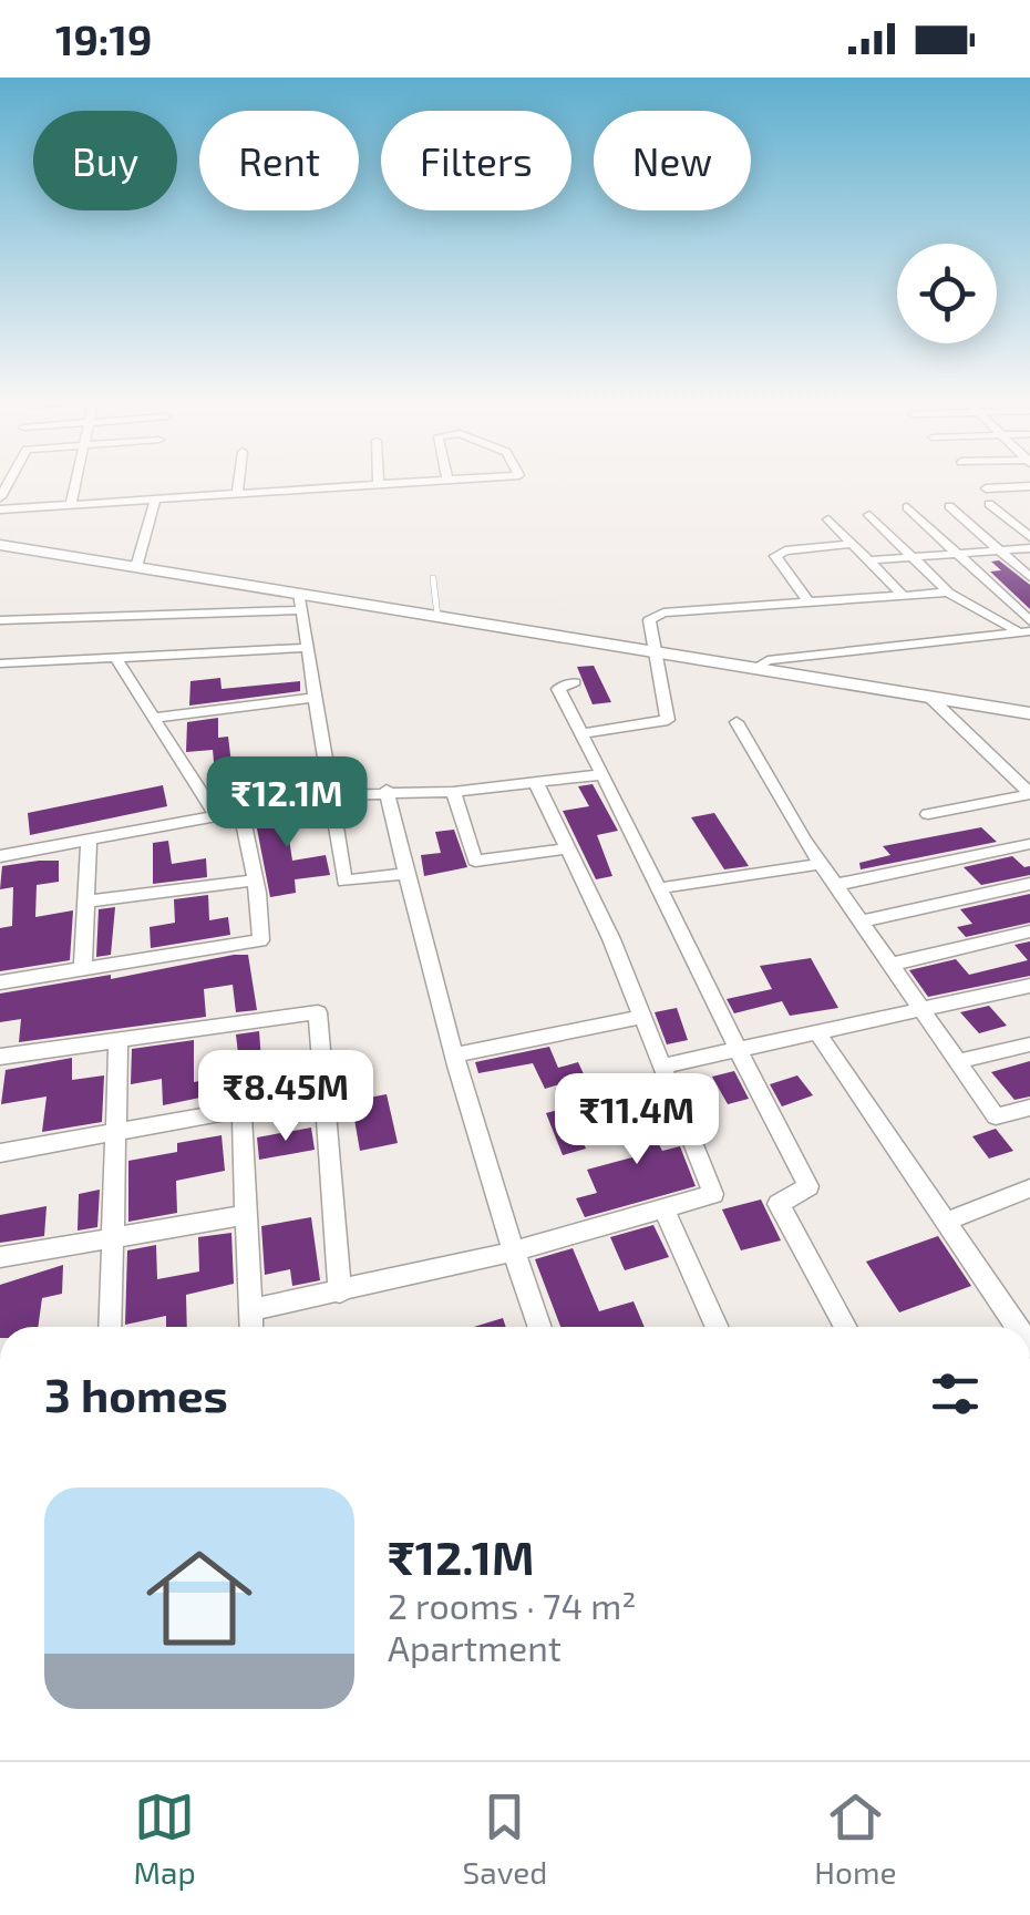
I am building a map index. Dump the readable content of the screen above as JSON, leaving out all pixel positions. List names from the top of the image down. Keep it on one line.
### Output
{"page":{"status":"19:19","chip":["Buy","Rent","Filters","New"],"price":["₹12.1M","₹8.45M","₹11.4M"],"heading":"3 homes","list":[{"name":"₹12.1M","note":"2 rooms · 74 m² · Apartment"}],"tabs":["Map","Saved","Home"]}}
